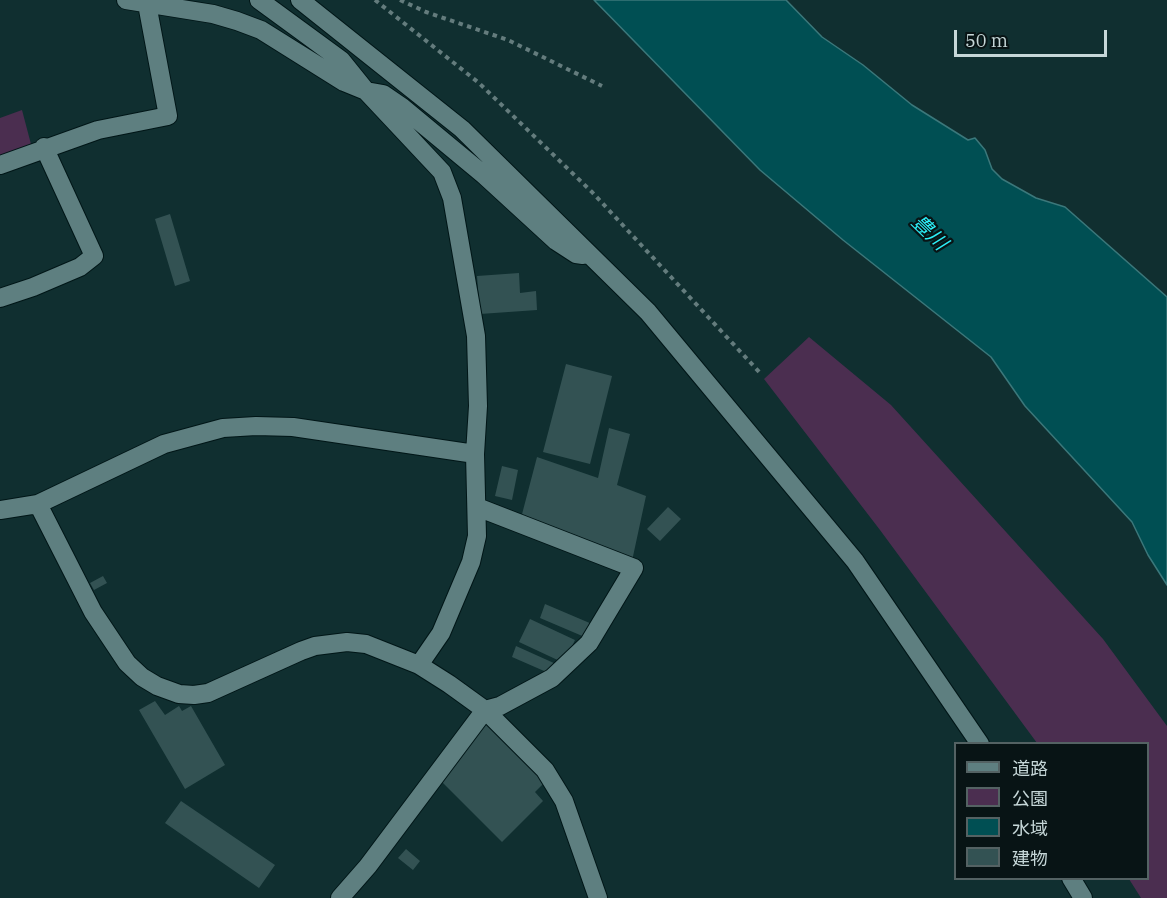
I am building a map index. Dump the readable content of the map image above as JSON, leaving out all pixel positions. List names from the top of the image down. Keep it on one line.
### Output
{"water":["豊川"],"legend":["道路","公園","水域","建物"],"scale_bar":"50 m"}
